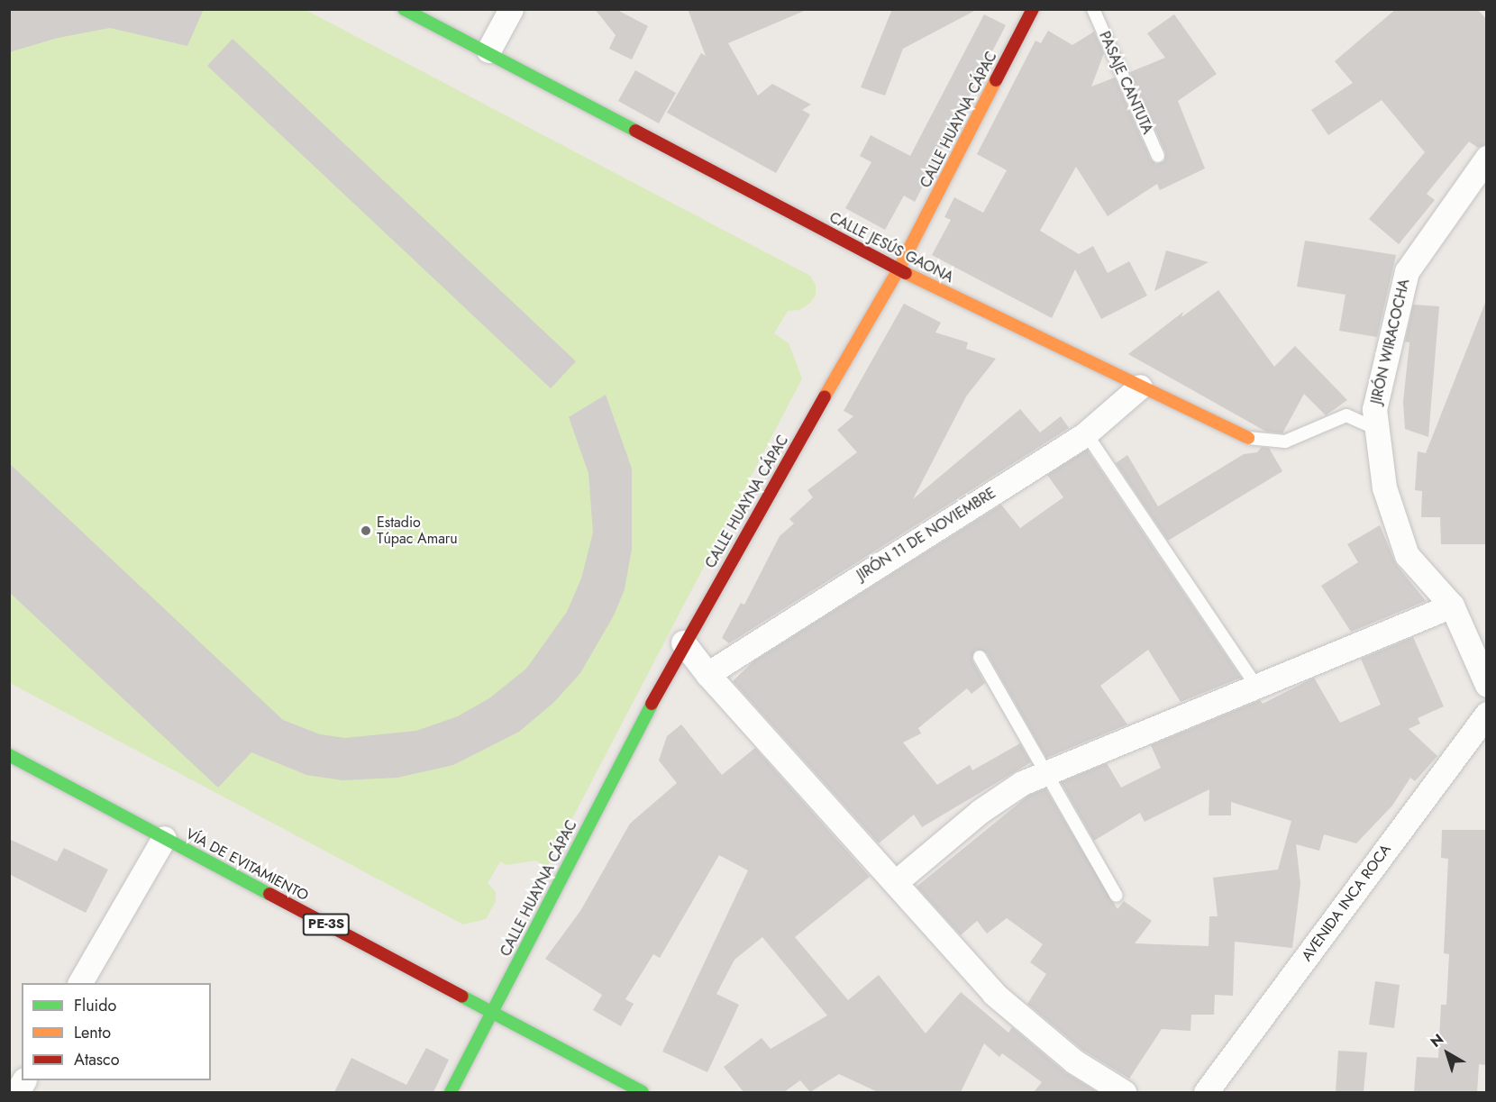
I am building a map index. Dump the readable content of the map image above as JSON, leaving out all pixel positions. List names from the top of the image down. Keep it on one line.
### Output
{"streets":{"main road":["CALLE HUAYNA CÁPAC","CALLE JESÚS GAONA","VÍA DE EVITAMIENTO","PE-3S"],"street":["JIRÓN WIRACOCHA","JIRÓN 11 DE NOVIEMBRE","AVENIDA INCA ROCA"],"lane":["PASAJE CANTUTA"]},"crossings":[["CALLE HUAYNA CÁPAC","CALLE JESÚS GAONA"],["CALLE HUAYNA CÁPAC","VÍA DE EVITAMIENTO"],["CALLE JESÚS GAONA","JIRÓN WIRACOCHA"],["CALLE JESÚS GAONA","JIRÓN 11 DE NOVIEMBRE"]],"places":["Estadio Túpac Amaru"],"legend":["Fluido","Lento","Atasco"],"north":"top left"}
